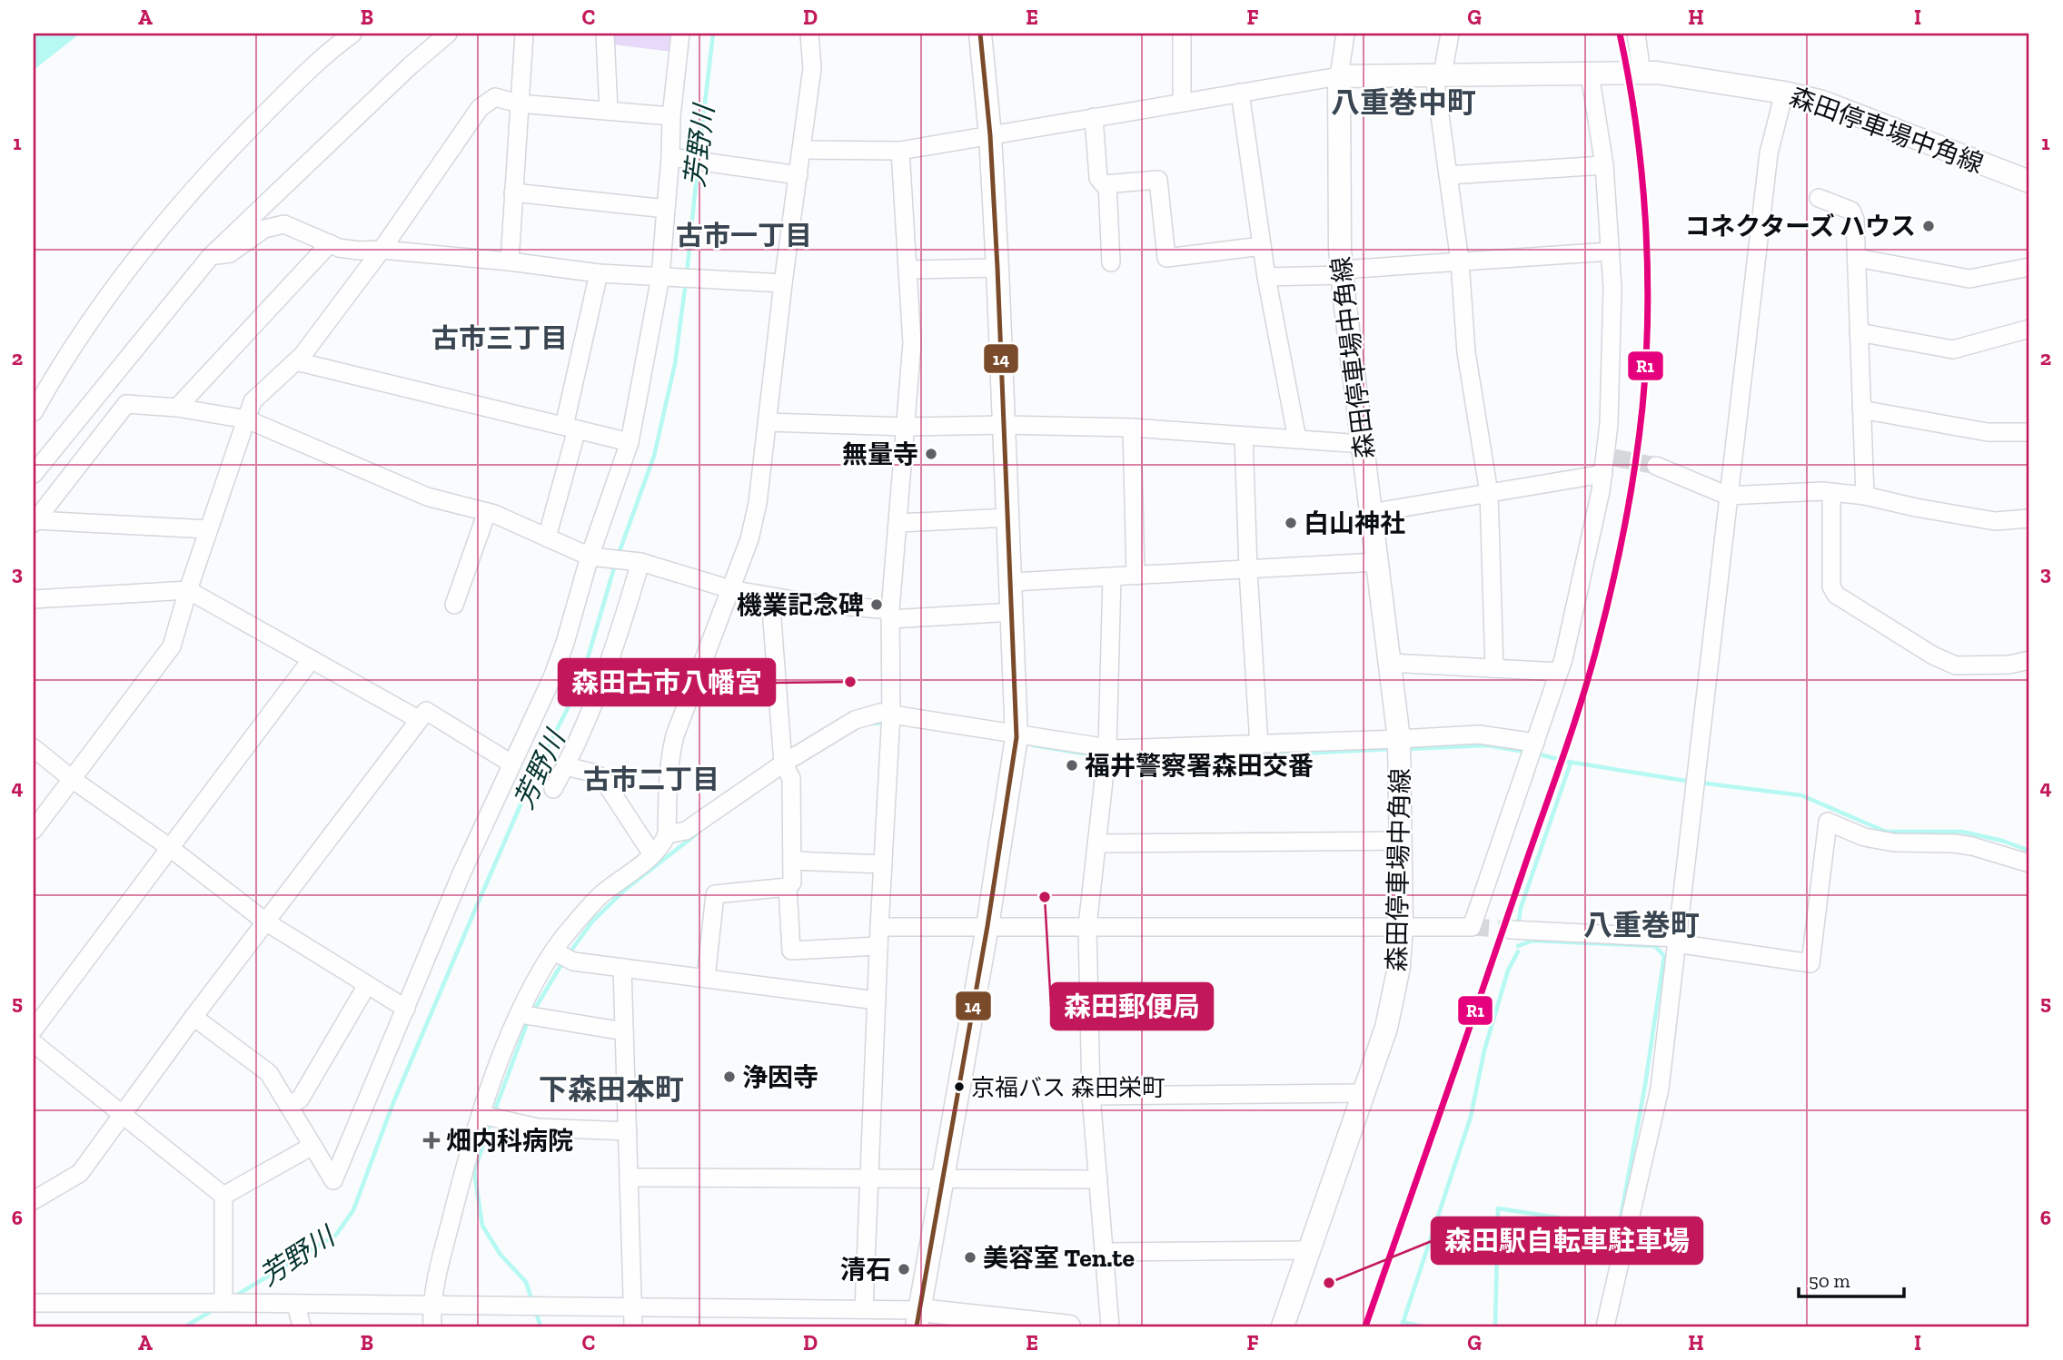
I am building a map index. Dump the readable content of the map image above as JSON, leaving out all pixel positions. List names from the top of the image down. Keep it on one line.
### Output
{"streets":{"main road":["森田停車場中角線"]},"districts":["八重巻中町","古市一丁目","古市三丁目","古市二丁目","八重巻町","下森田本町"],"water":["芳野川"],"places":{"other":["コネクターズ ハウス","無量寺","白山神社","機業記念碑","森田古市八幡宮","福井警察署森田交番","森田郵便局","浄因寺","京福バス 森田栄町","美容室 Ten.te","清石","森田駅自転車駐車場"],"health":["畑内科病院"]},"lines":["transit line R1","transit line 14"],"scale_bar":"50 m","grid":{"columns":["A","B","C","D","E","F","G","H","I"],"rows":["1","2","3","4","5","6"]}}
